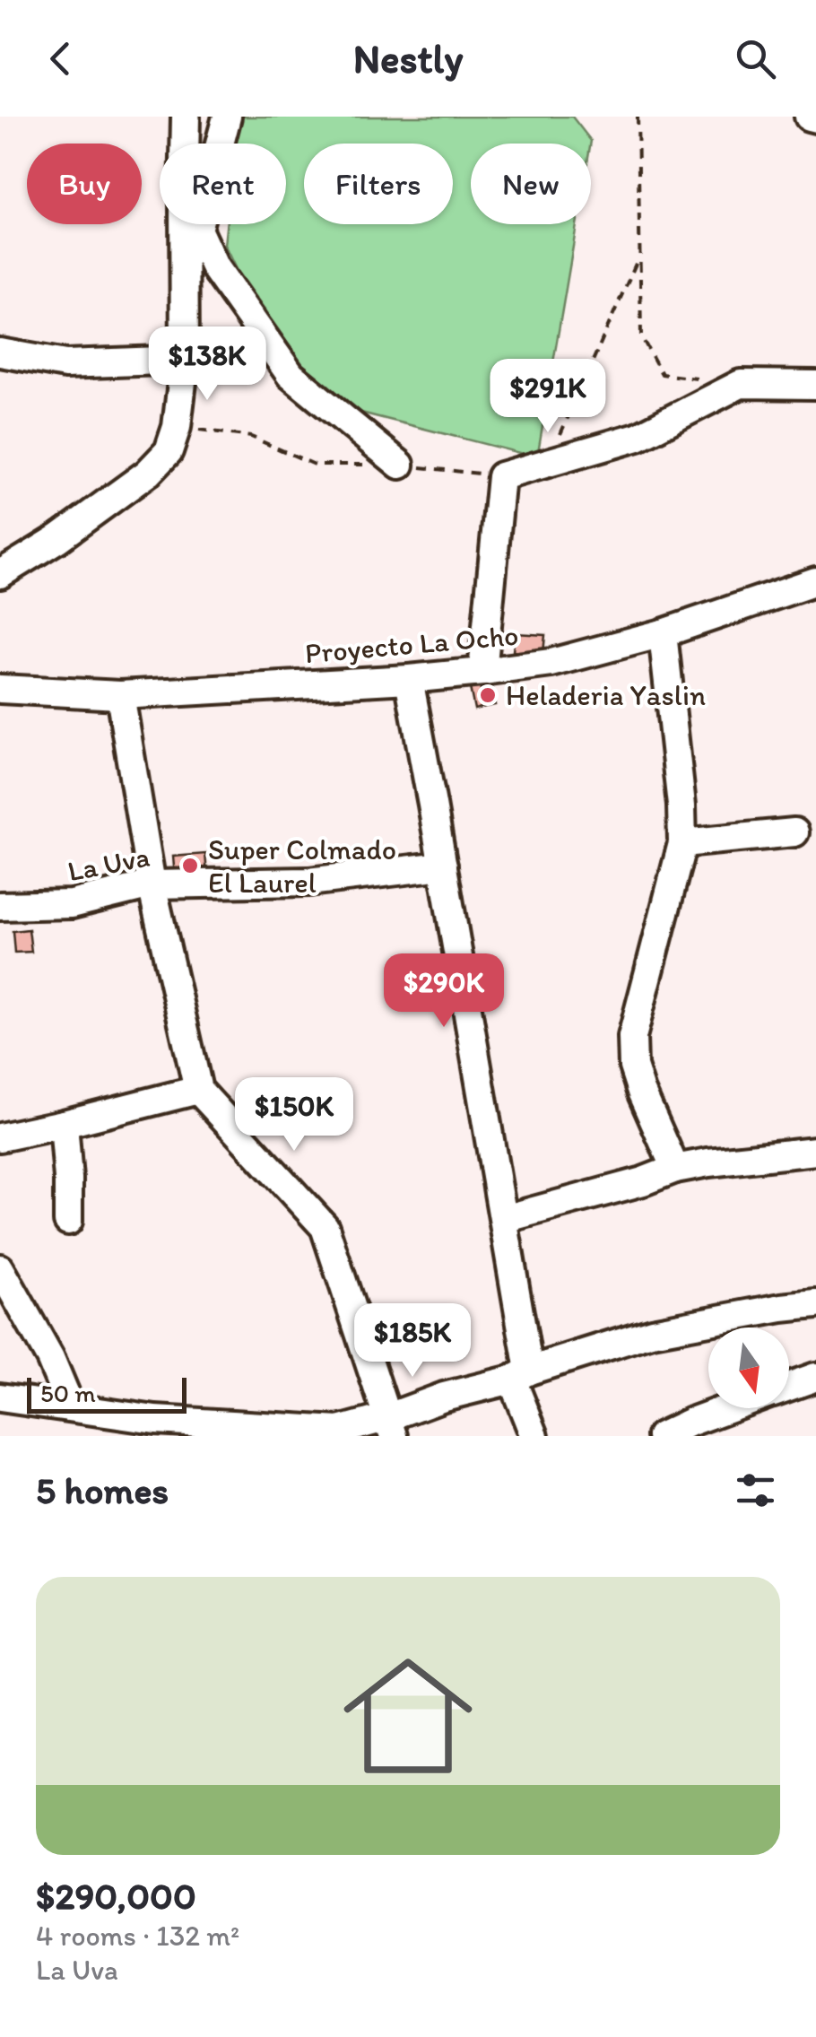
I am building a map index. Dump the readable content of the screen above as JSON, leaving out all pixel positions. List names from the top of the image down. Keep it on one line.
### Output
{"streets":{"street":["Proyecto La Ocho","La Uva"]},"places":["Heladeria Yaslin","Super Colmado El Laurel"],"scale_bar":"50 m","north":"bottom","page":{"header":"Nestly","chip":["Buy","Rent","Filters","New"],"price":["$138K","$291K","$290K","$150K","$185K"],"scale":"50 m","heading":"5 homes","list":[{"name":"$290,000","note":"4 rooms · 132 m² · La Uva"}]}}
